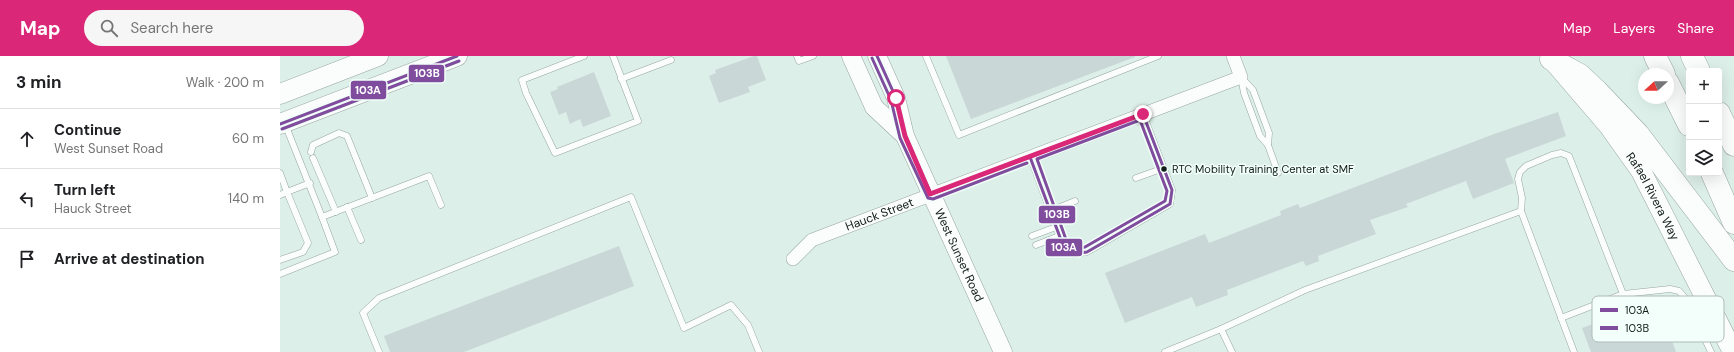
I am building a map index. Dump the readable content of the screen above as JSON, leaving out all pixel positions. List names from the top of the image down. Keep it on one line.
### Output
{"streets":{"main road":["Rafael Rivera Way","West Sunset Road"],"street":["Hauck Street"]},"crossings":[["Hauck Street","West Sunset Road"]],"places":["RTC Mobility Training Center at SMF"],"lines":["transit line 103A","transit line 103B"],"legend":["103A","103B"],"north":"left","page":{"header":"Map","search":"Search here","nav":["Map","Layers","Share"],"heading":["3 min","Walk · 200 m"],"map_buttons":["+","−"],"list":[["Continue","West Sunset Road","60 m"],["Turn left","Hauck Street","140 m"],"Arrive at destination"]}}
